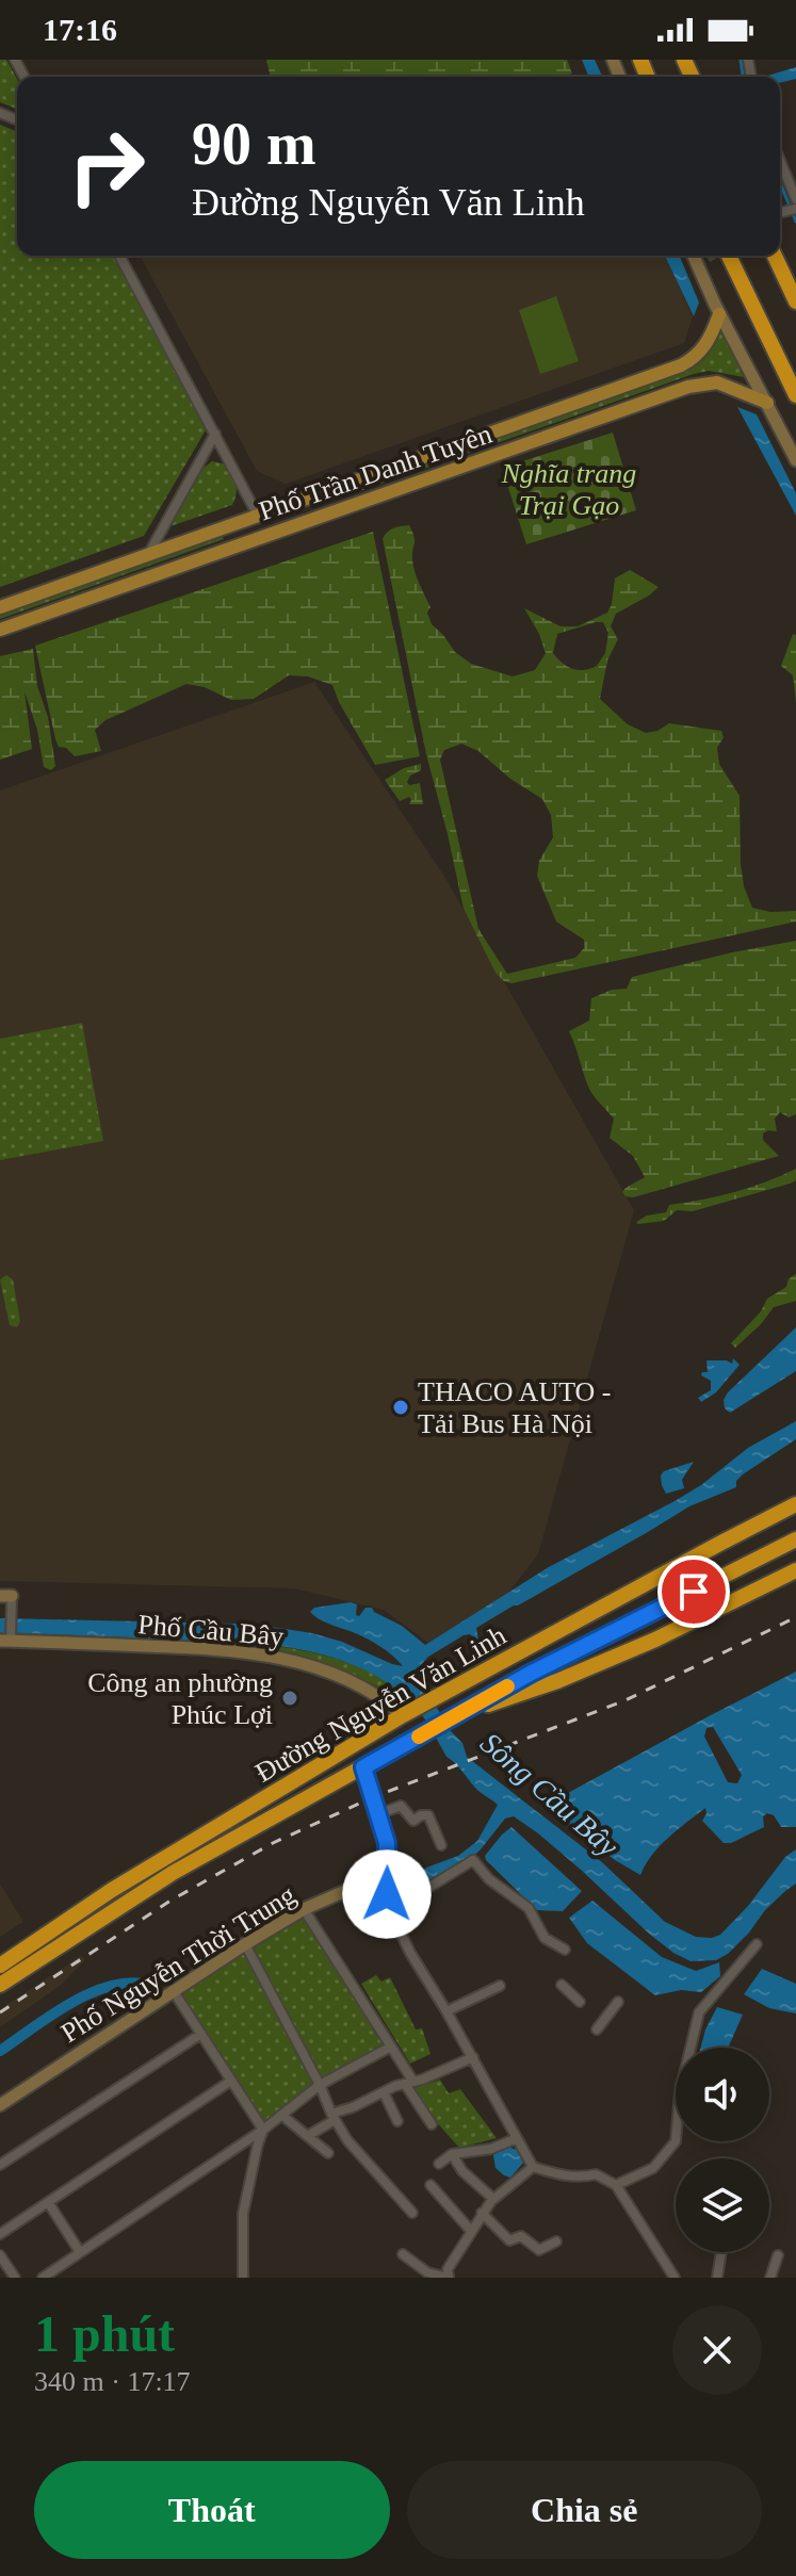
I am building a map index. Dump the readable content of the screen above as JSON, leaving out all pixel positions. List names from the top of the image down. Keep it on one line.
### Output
{"streets":{"highway":["Đường Nguyễn Văn Linh"],"main road":["Phố Trần Danh Tuyên"],"street":["Phố Cầu Bây","Phố Nguyễn Thời Trung"]},"crossings":[["Phố Cầu Bây","Đường Nguyễn Văn Linh"]],"water":["Sông Cầu Bây"],"parks":["Nghĩa trang Trại Gạo"],"places":["THACO AUTO - Tải Bus Hà Nội","Công an phường Phúc Lợi"],"page":{"status":"17:16","turn":["90 m","Đường Nguyễn Văn Linh"],"heading":["1 phút","340 m · 17:17"],"buttons":["Thoát","Chia sẻ"]}}
